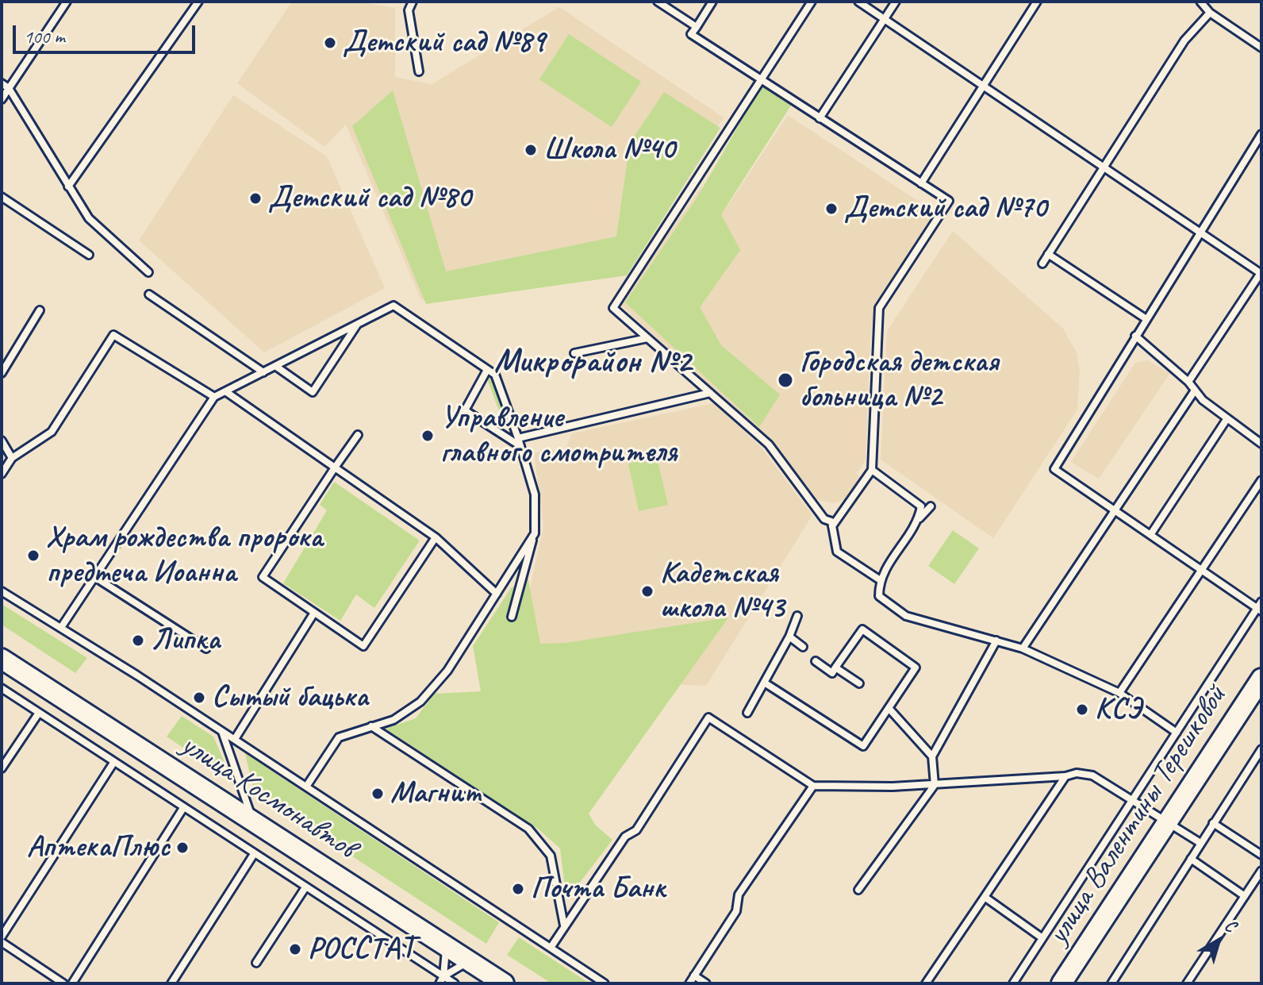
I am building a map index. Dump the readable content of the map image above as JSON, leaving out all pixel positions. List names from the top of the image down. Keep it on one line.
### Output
{"streets":{"main road":["улица Космонавтов","улица Валентины Терешковой"]},"districts":["Микрорайон №2"],"places":["Детский сад №89","Школа №40","Детский сад №80","Детский сад №70","Городская детская больница №2","Управление главного смотрителя","Храм рождества пророка предтеча Иоанна","Кадетская школа №43","Липка","Сытый бацька","КСЭ","Магнит","АптекаПлюс","Почта Банк","РОССТАТ"],"scale_bar":"100 m","north":"top right"}
